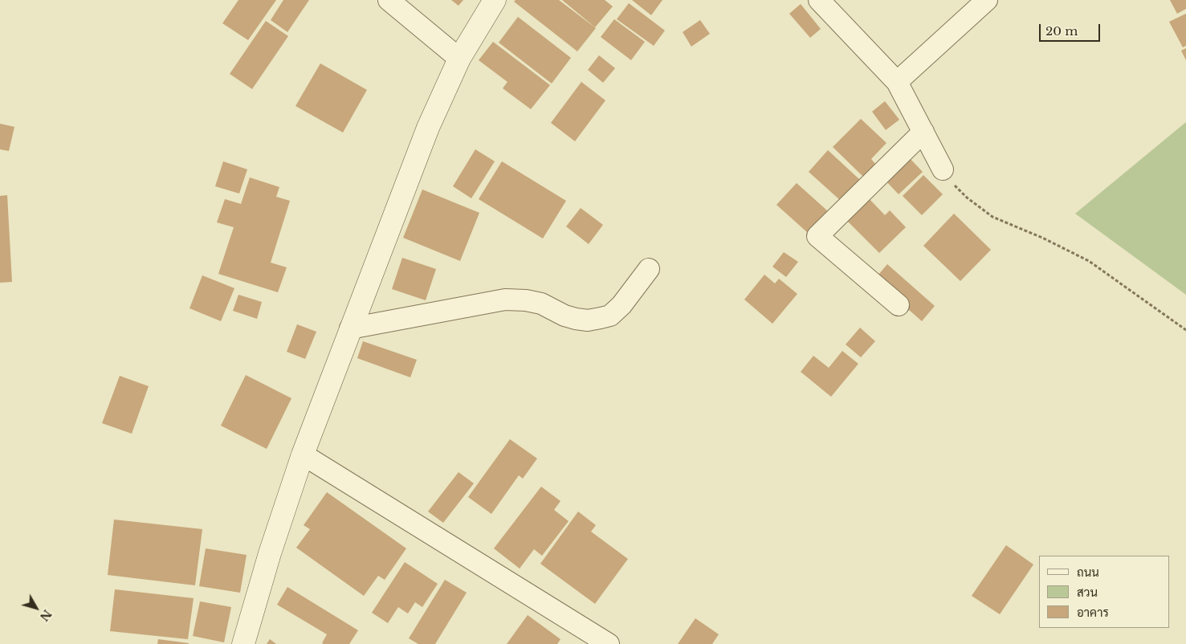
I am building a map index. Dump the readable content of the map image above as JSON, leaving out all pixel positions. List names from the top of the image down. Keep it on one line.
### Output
{"legend":["ถนน","สวน","อาคาร"],"scale_bar":"20 m","north":"bottom right"}
